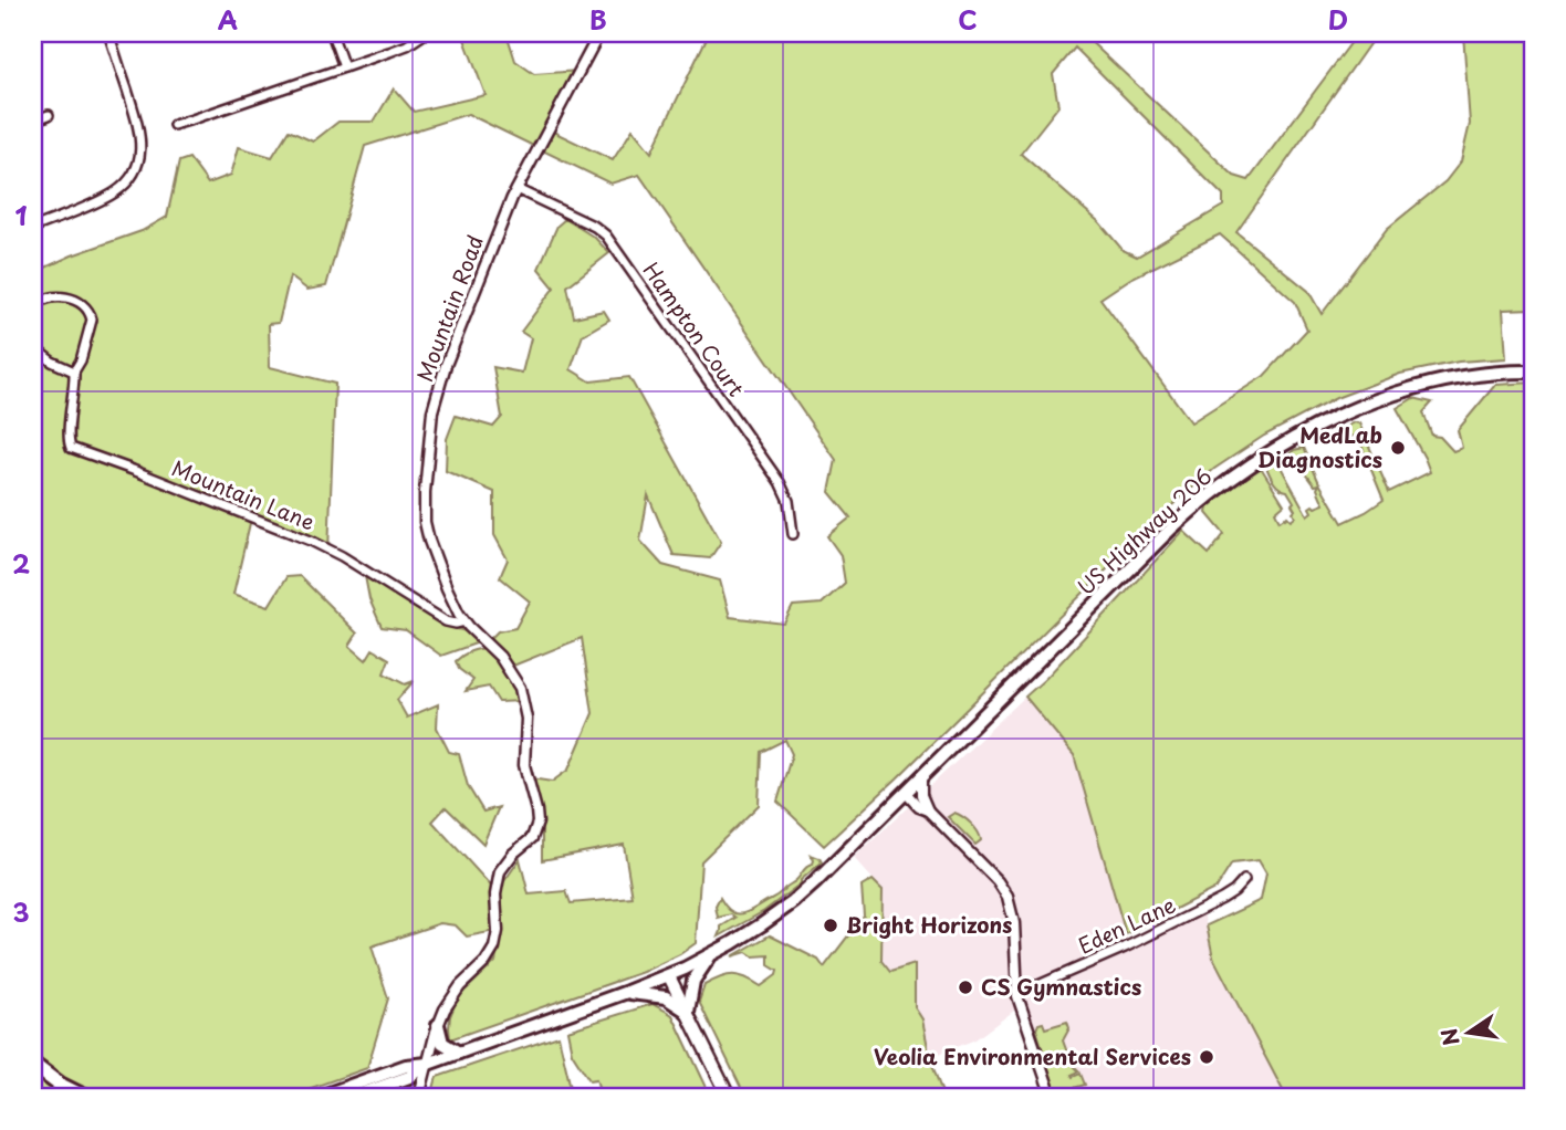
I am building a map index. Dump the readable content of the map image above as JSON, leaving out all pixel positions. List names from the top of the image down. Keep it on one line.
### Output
{"streets":{"highway":["US Highway 206"],"street":["Mountain Road","Hampton Court","Mountain Lane","Eden Lane"]},"crossings":[["Mountain Road","Hampton Court"],["Mountain Road","Mountain Lane"],["Mountain Road","US Highway 206"]],"places":["MedLab Diagnostics","Bright Horizons","CS Gymnastics","Veolia Environmental Services"],"north":"left","grid":{"columns":["A","B","C","D"],"rows":["1","2","3"]}}
